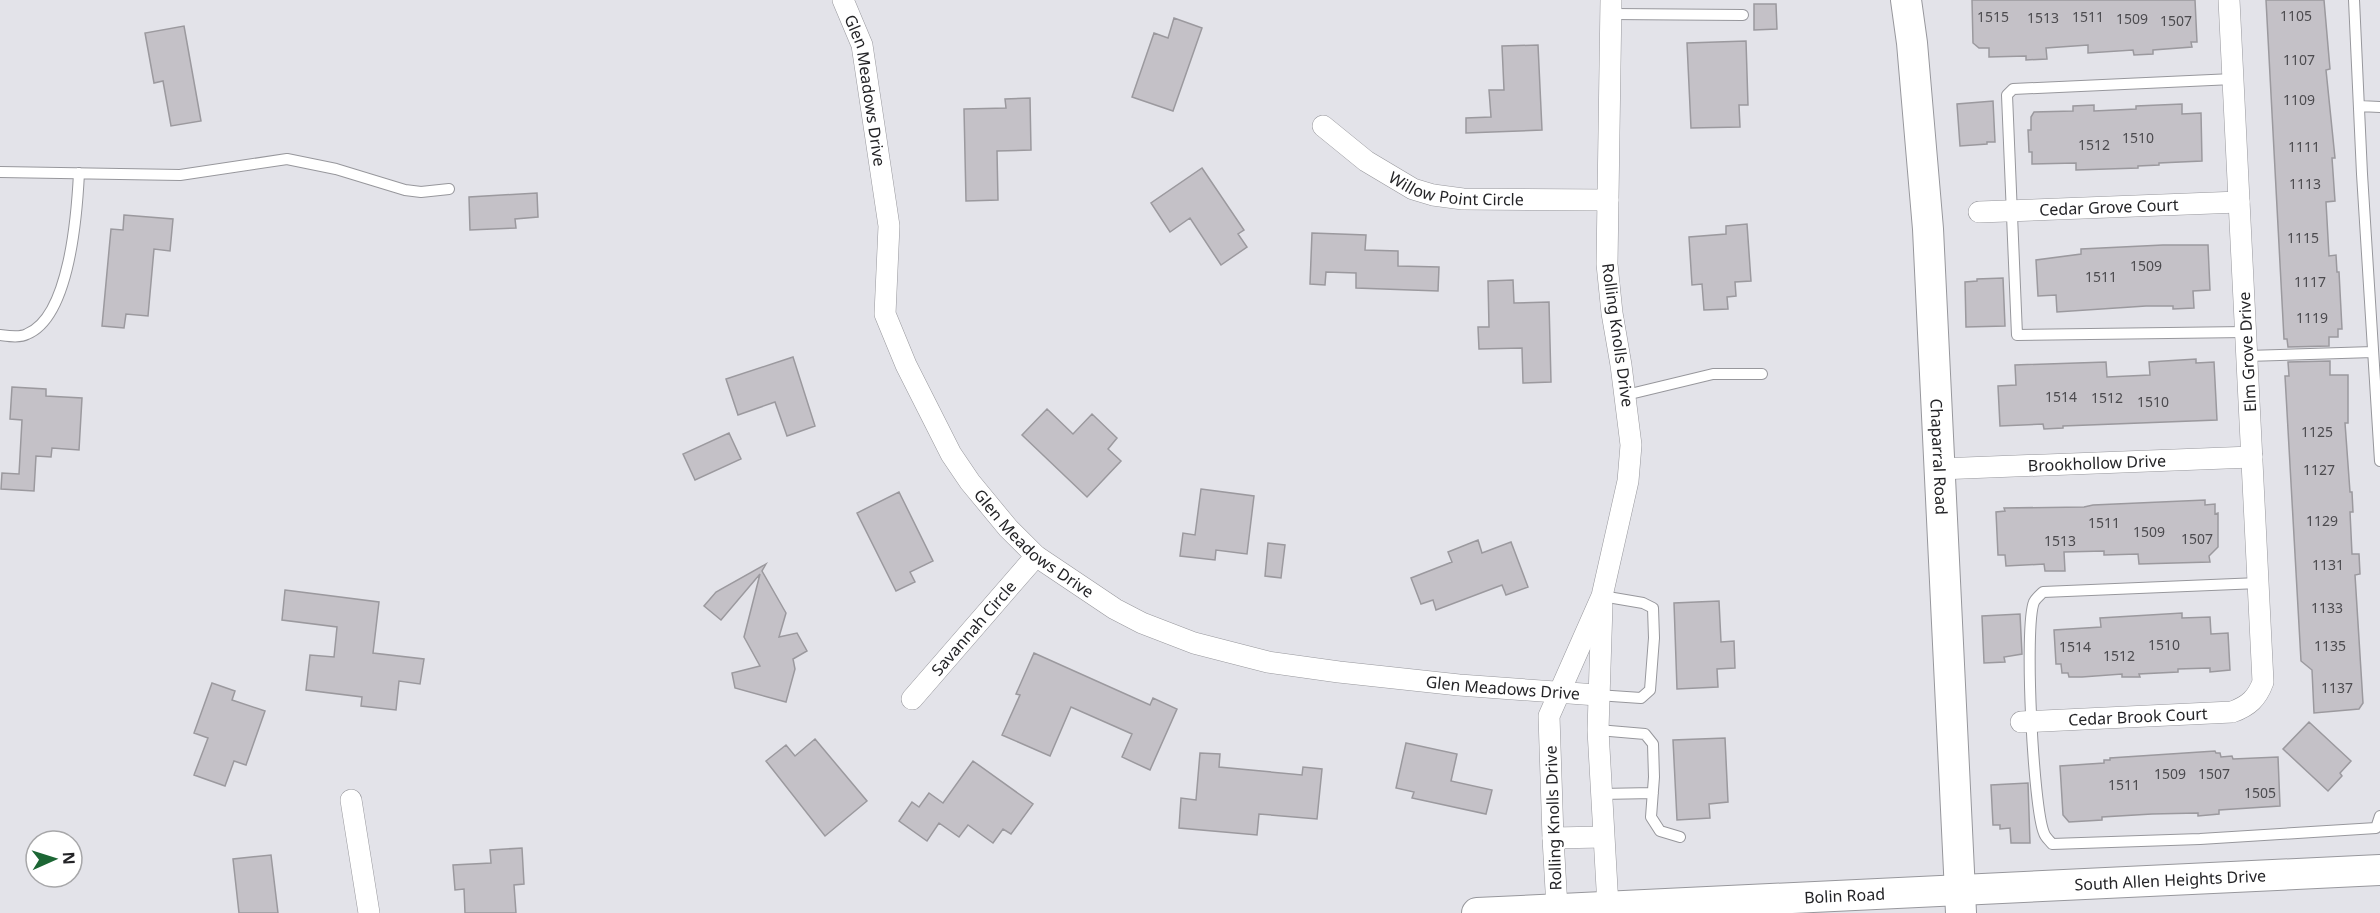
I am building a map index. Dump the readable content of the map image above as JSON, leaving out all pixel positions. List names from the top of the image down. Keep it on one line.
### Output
{"streets":{"main road":["Chaparral Road","South Allen Heights Drive","Bolin Road"],"street":["Glen Meadows Drive","Willow Point Circle","Cedar Grove Court","Rolling Knolls Drive","Elm Grove Drive","Brookhollow Drive","Savannah Circle","Cedar Brook Court"]},"crossings":[["Glen Meadows Drive","Rolling Knolls Drive"],["Glen Meadows Drive","Savannah Circle"],["Willow Point Circle","Rolling Knolls Drive"],["Cedar Grove Court","Elm Grove Drive"],["Rolling Knolls Drive","Bolin Road"],["Elm Grove Drive","Brookhollow Drive"],["Elm Grove Drive","Cedar Brook Court"],["Chaparral Road","Brookhollow Drive"],["Chaparral Road","South Allen Heights Drive"],["Chaparral Road","Bolin Road"],["South Allen Heights Drive","Bolin Road"]],"house_numbers":["1105","1515","1511","1513","1509","1507","1107","1109","1510","1512","1111","1113","1115","1509","1511","1117","1119","1514","1512","1510","1125","1127","1129","1511","1509","1507","1513","1131","1133","1510","1135","1514","1512","1137","1509","1507","1511","1505"],"north":"right"}
